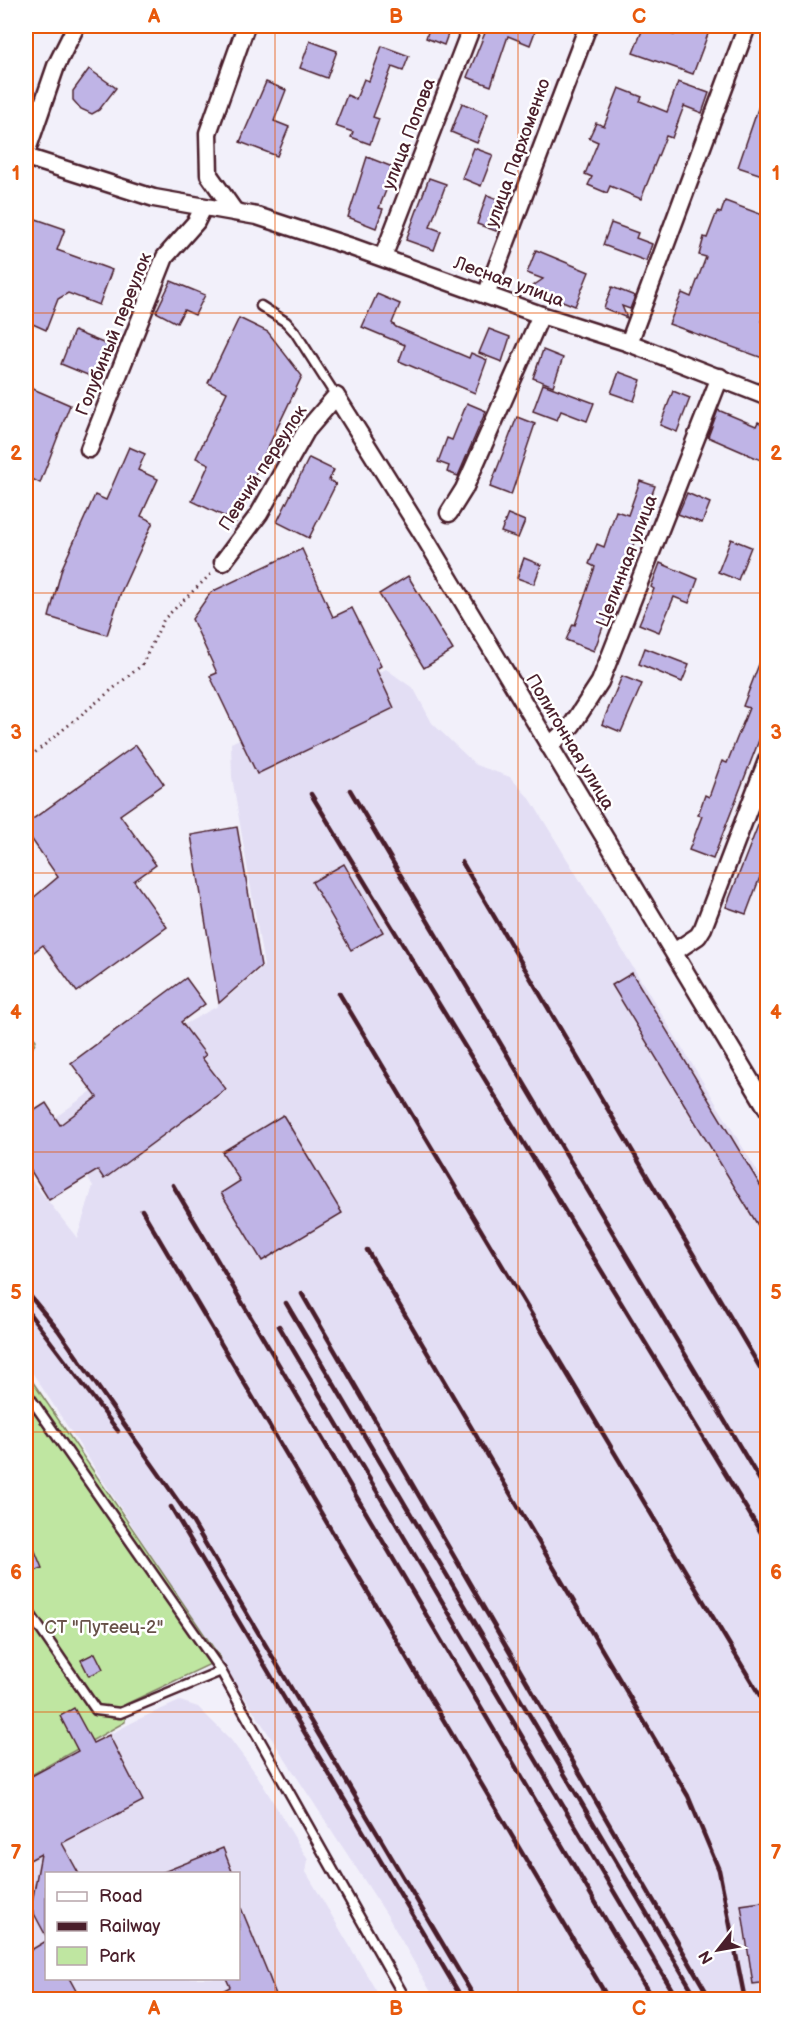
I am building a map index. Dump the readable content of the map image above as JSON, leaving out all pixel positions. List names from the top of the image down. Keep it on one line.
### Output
{"streets":{"street":["улица Попова","улица Пархоменко","Лесная улица","Голубиный переулок","Певчий переулок","Целинная улица","Полигонная улица"]},"crossings":[["улица Попова","Лесная улица"],["улица Пархоменко","Лесная улица"],["Лесная улица","Голубиный переулок"],["Лесная улица","Целинная улица"],["Певчий переулок","Полигонная улица"],["Целинная улица","Полигонная улица"]],"parks":["СТ \"Путеец-2\""],"legend":["Road","Railway","Park"],"north":"bottom left","grid":{"columns":["A","B","C"],"rows":["1","2","3","4","5","6","7"]}}
